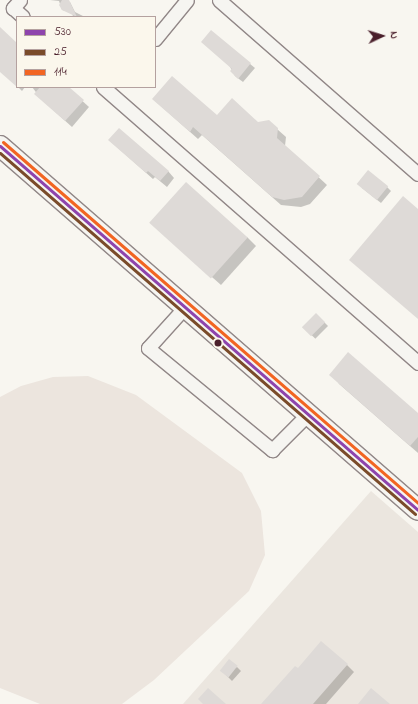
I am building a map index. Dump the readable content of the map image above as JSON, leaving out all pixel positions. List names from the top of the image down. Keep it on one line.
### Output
{"lines":["transit line 114","transit line 530","transit line 25"],"legend":["530","25","114"],"north":"right"}
